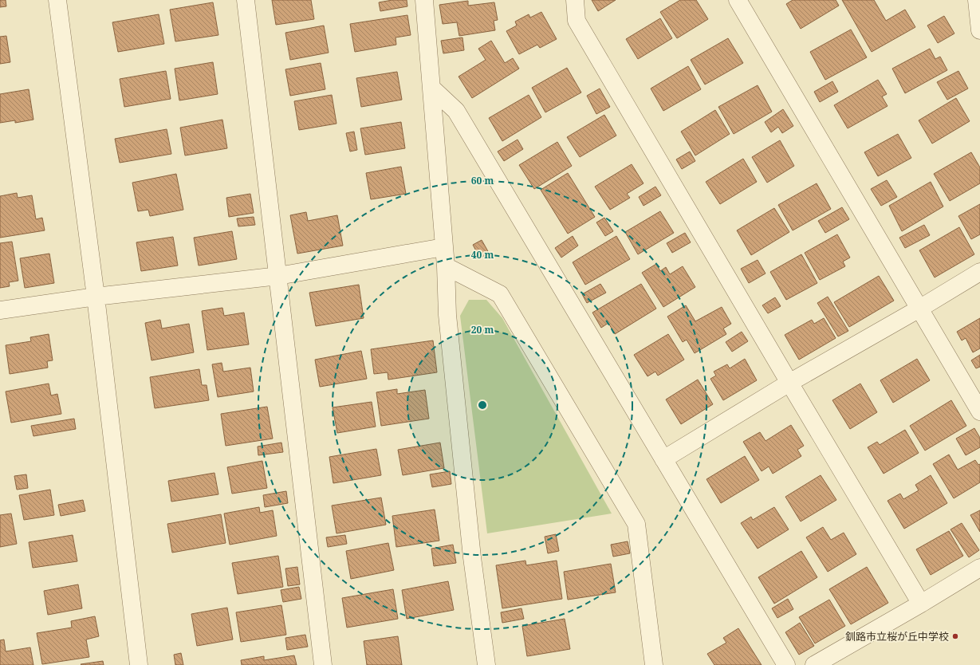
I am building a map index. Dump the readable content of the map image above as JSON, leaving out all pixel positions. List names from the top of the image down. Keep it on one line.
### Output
{"places":["釧路市立桜が丘中学校"],"rings":["60 m","40 m","20 m"]}
